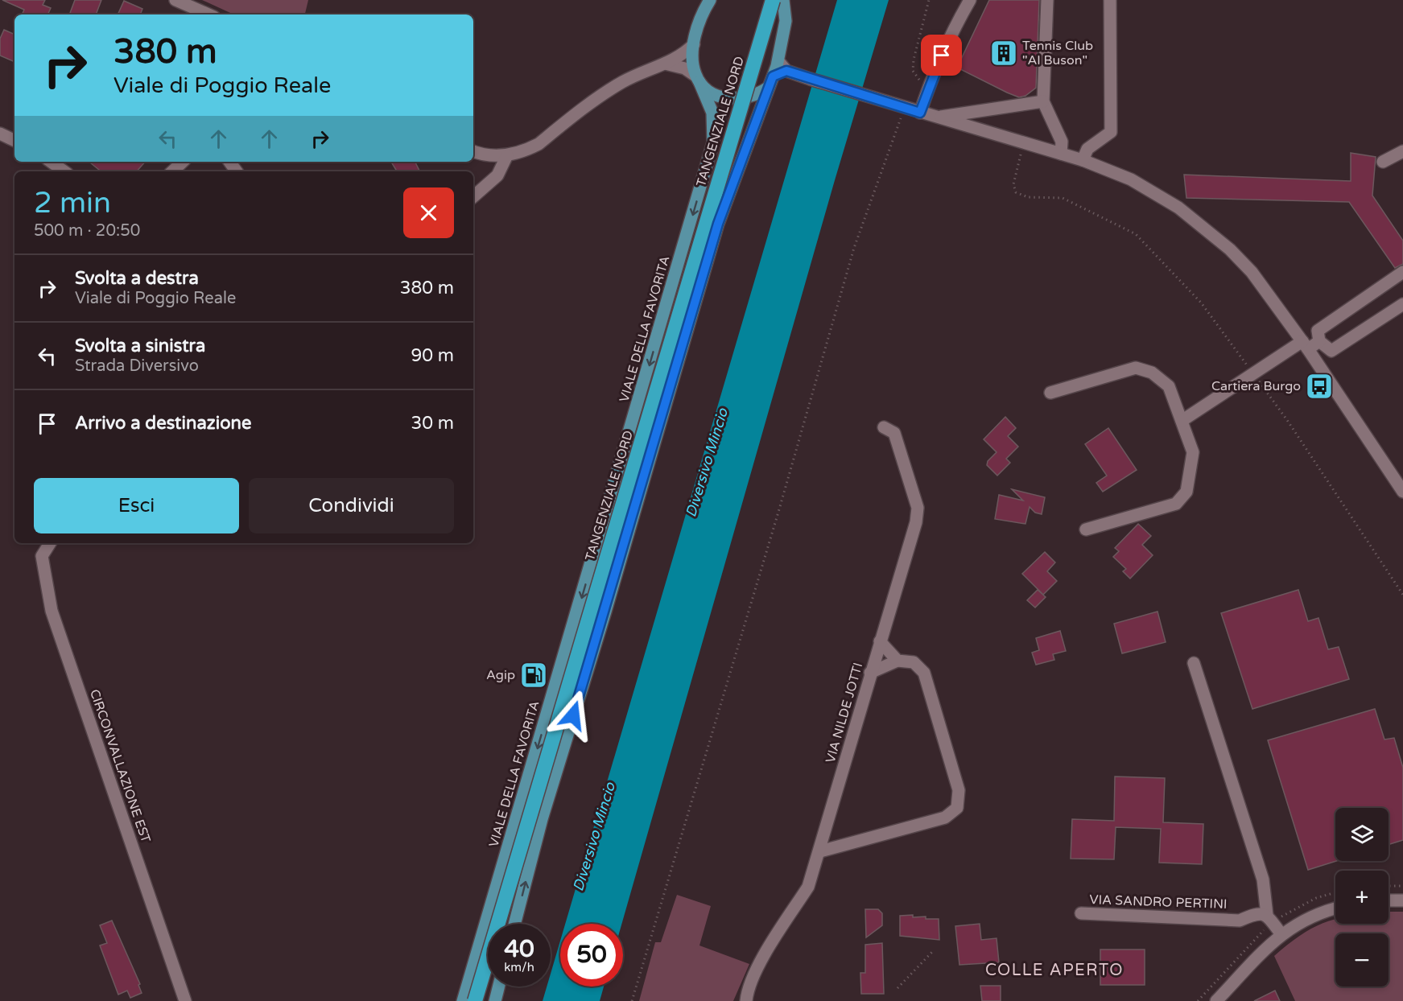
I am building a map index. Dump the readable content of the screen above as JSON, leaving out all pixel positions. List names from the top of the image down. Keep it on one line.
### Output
{"streets":{"highway":["TANGENZIALE NORD"],"main road":["VIALE DELLA FAVORITA"],"street":["VIA NILDE JOTTI","CIRCONVALLAZIONE EST","VIA SANDRO PERTINI"]},"districts":["COLLE APERTO"],"water":["Diversivo Mincio"],"places":{"building":["Tennis Club \"Al Buson\""],"bus stop":["Cartiera Burgo"],"fuel station":["Agip"]},"page":{"turn":["380 m","Viale di Poggio Reale"],"heading":["2 min","500 m · 20:50"],"list":[{"name":"Svolta a destra","note":"Viale di Poggio Reale","value":"380 m"},{"name":"Svolta a sinistra","note":"Strada Diversivo","value":"90 m"},{"name":"Arrivo a destinazione","value":"30 m"}],"buttons":["Esci","Condividi"],"map_buttons":["+","−"],"speed":"40 km/h","limit":"50"}}
